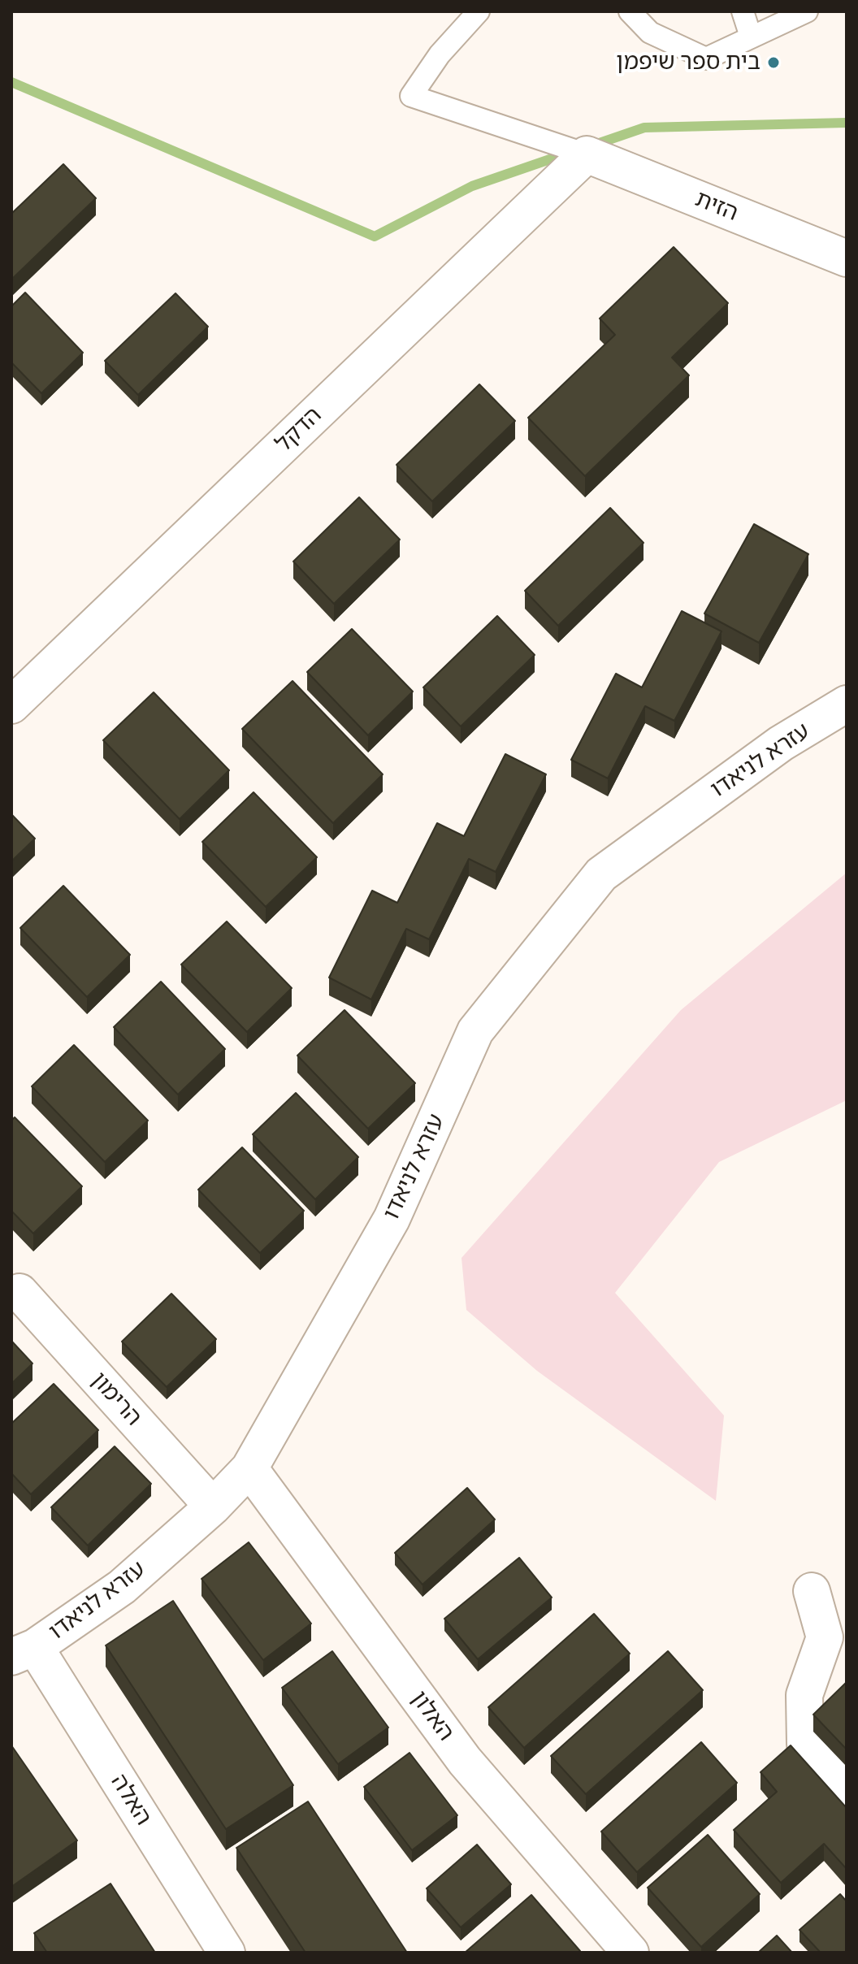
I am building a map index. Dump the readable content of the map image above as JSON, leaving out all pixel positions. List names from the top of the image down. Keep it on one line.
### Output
{"streets":{"street":["הזית","הדקל","עזרא לניאדו","הרימון","האלון","האלה"]},"crossings":[["הזית","הדקל"],["עזרא לניאדו","הרימון"],["עזרא לניאדו","האלון"],["עזרא לניאדו","האלה"]],"places":["בית ספר שיפמן"]}
